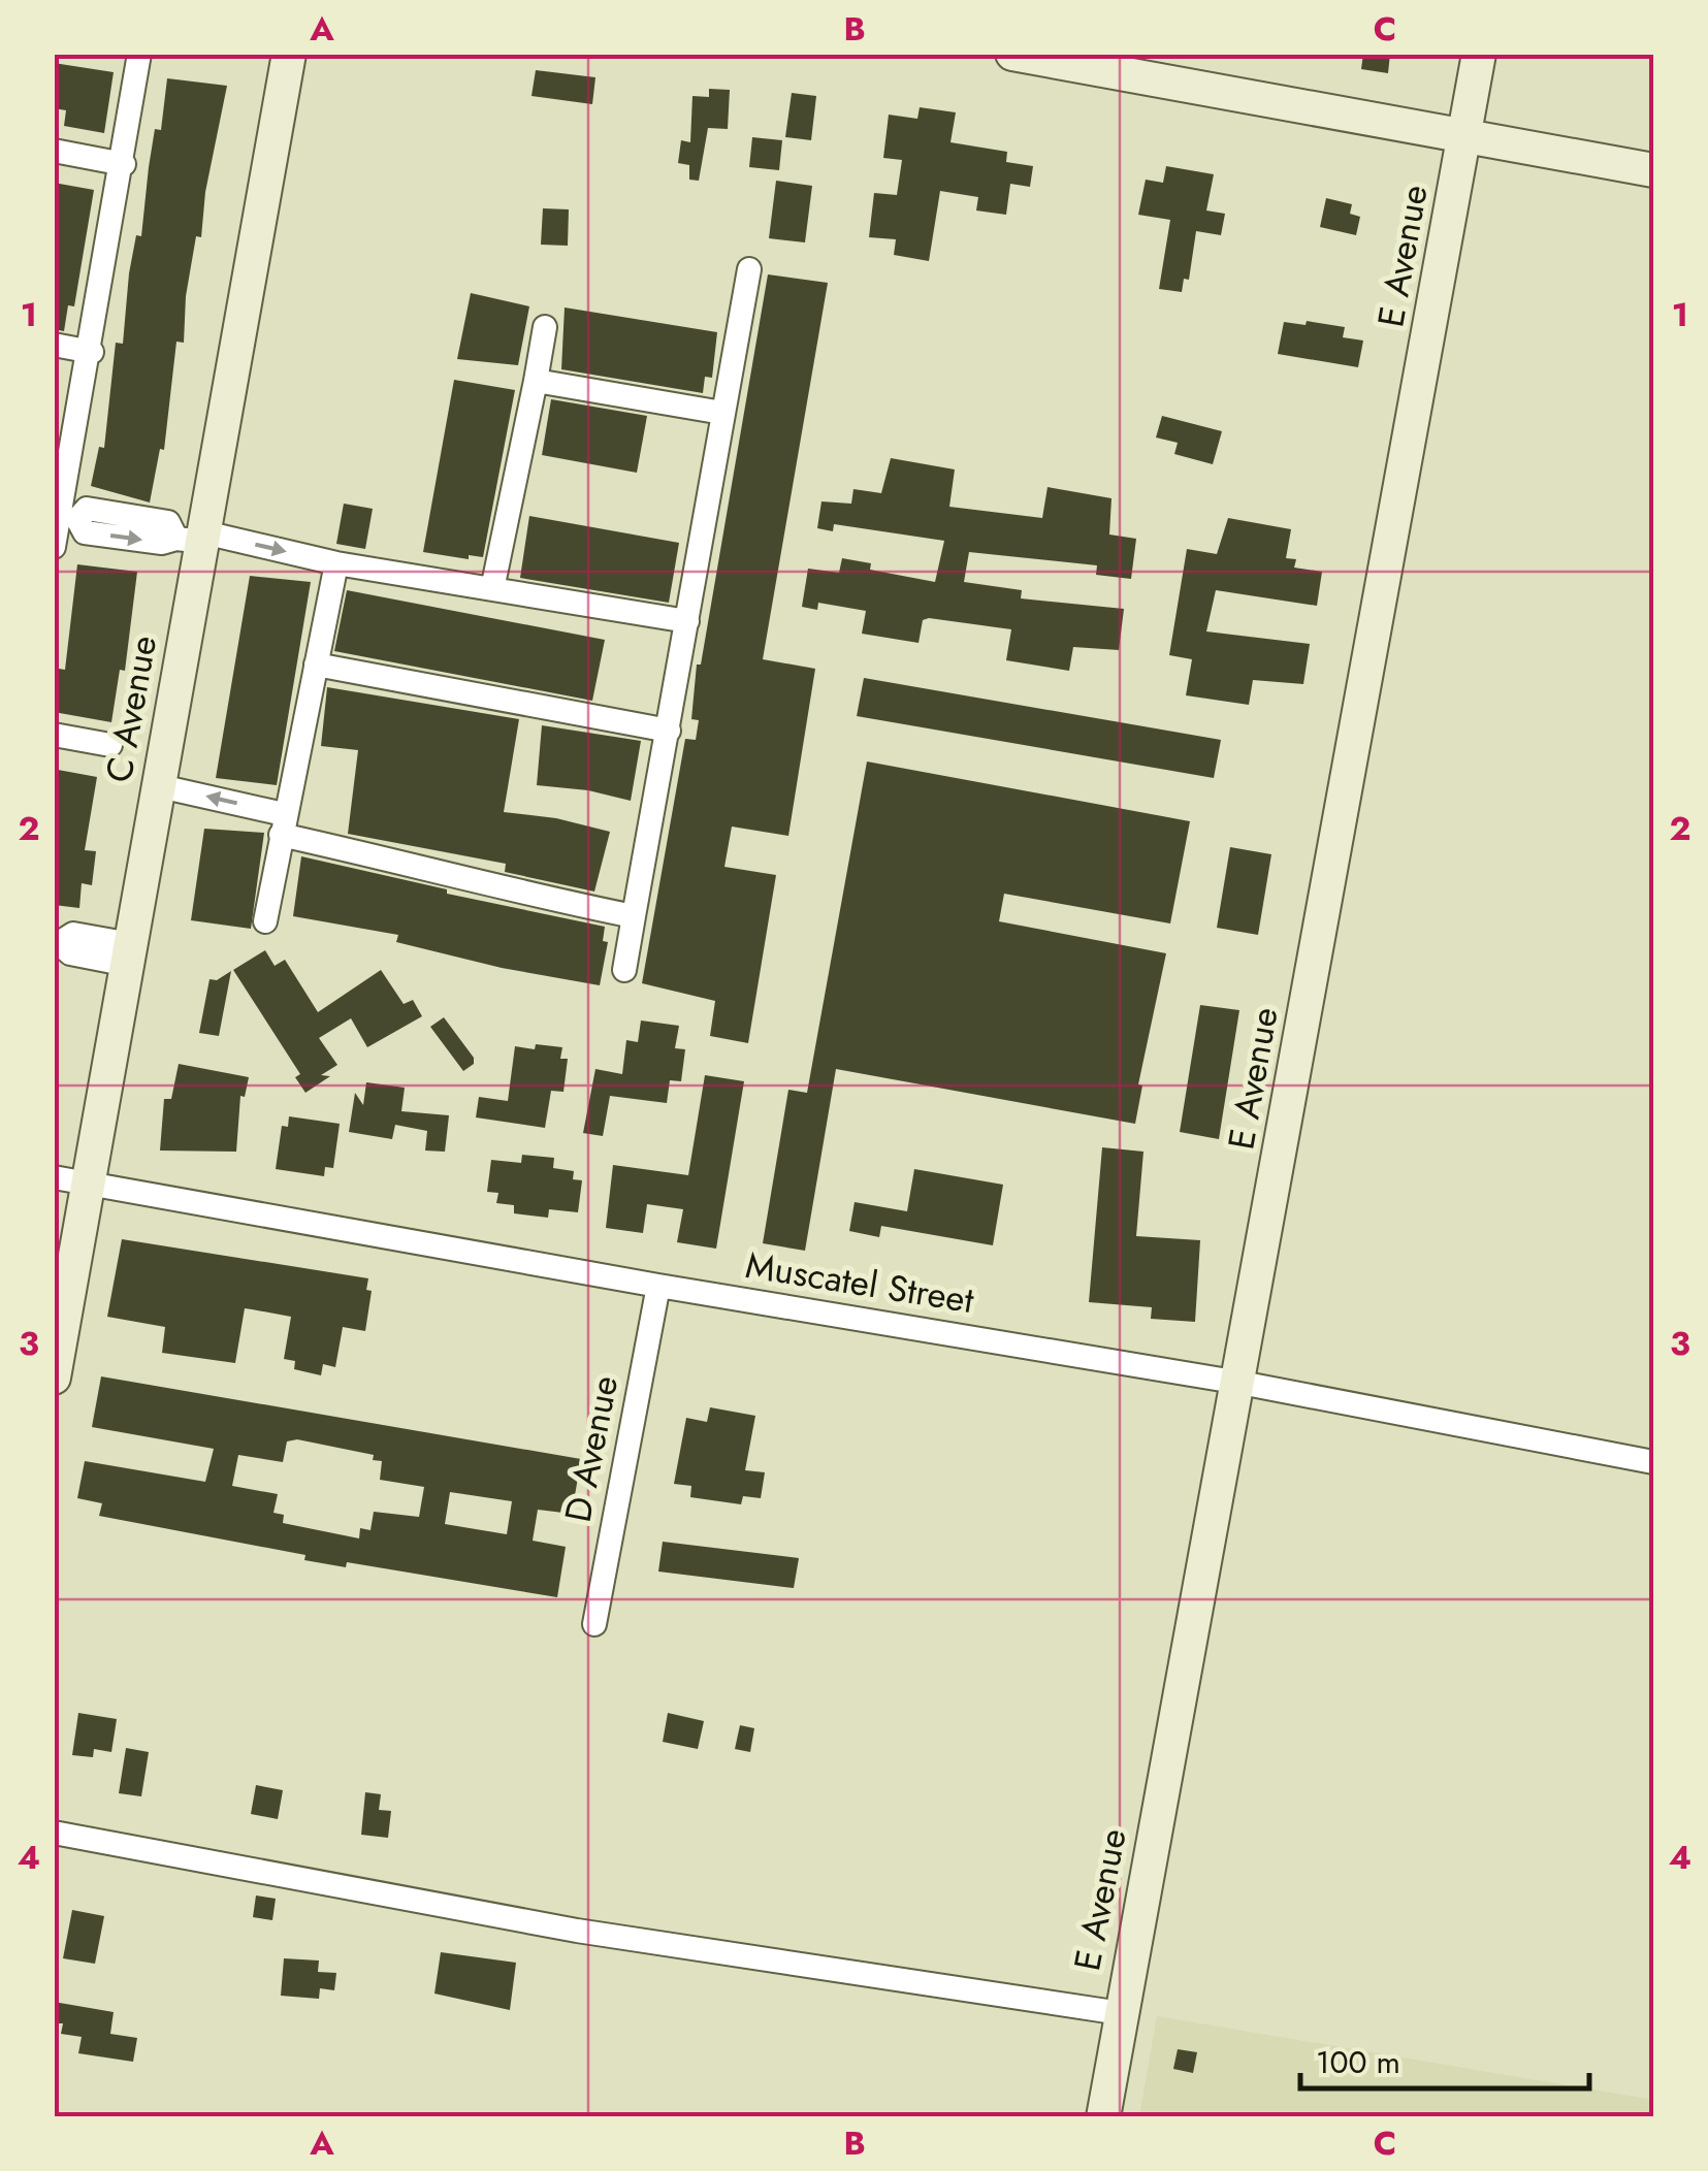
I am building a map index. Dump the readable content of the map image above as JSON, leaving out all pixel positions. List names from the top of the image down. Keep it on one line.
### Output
{"streets":{"street":["E Avenue","C Avenue","Muscatel Street","D Avenue"]},"crossings":[["E Avenue","Muscatel Street"],["C Avenue","Muscatel Street"],["Muscatel Street","D Avenue"]],"scale_bar":"100 m","grid":{"columns":["A","B","C"],"rows":["1","2","3","4"]}}
